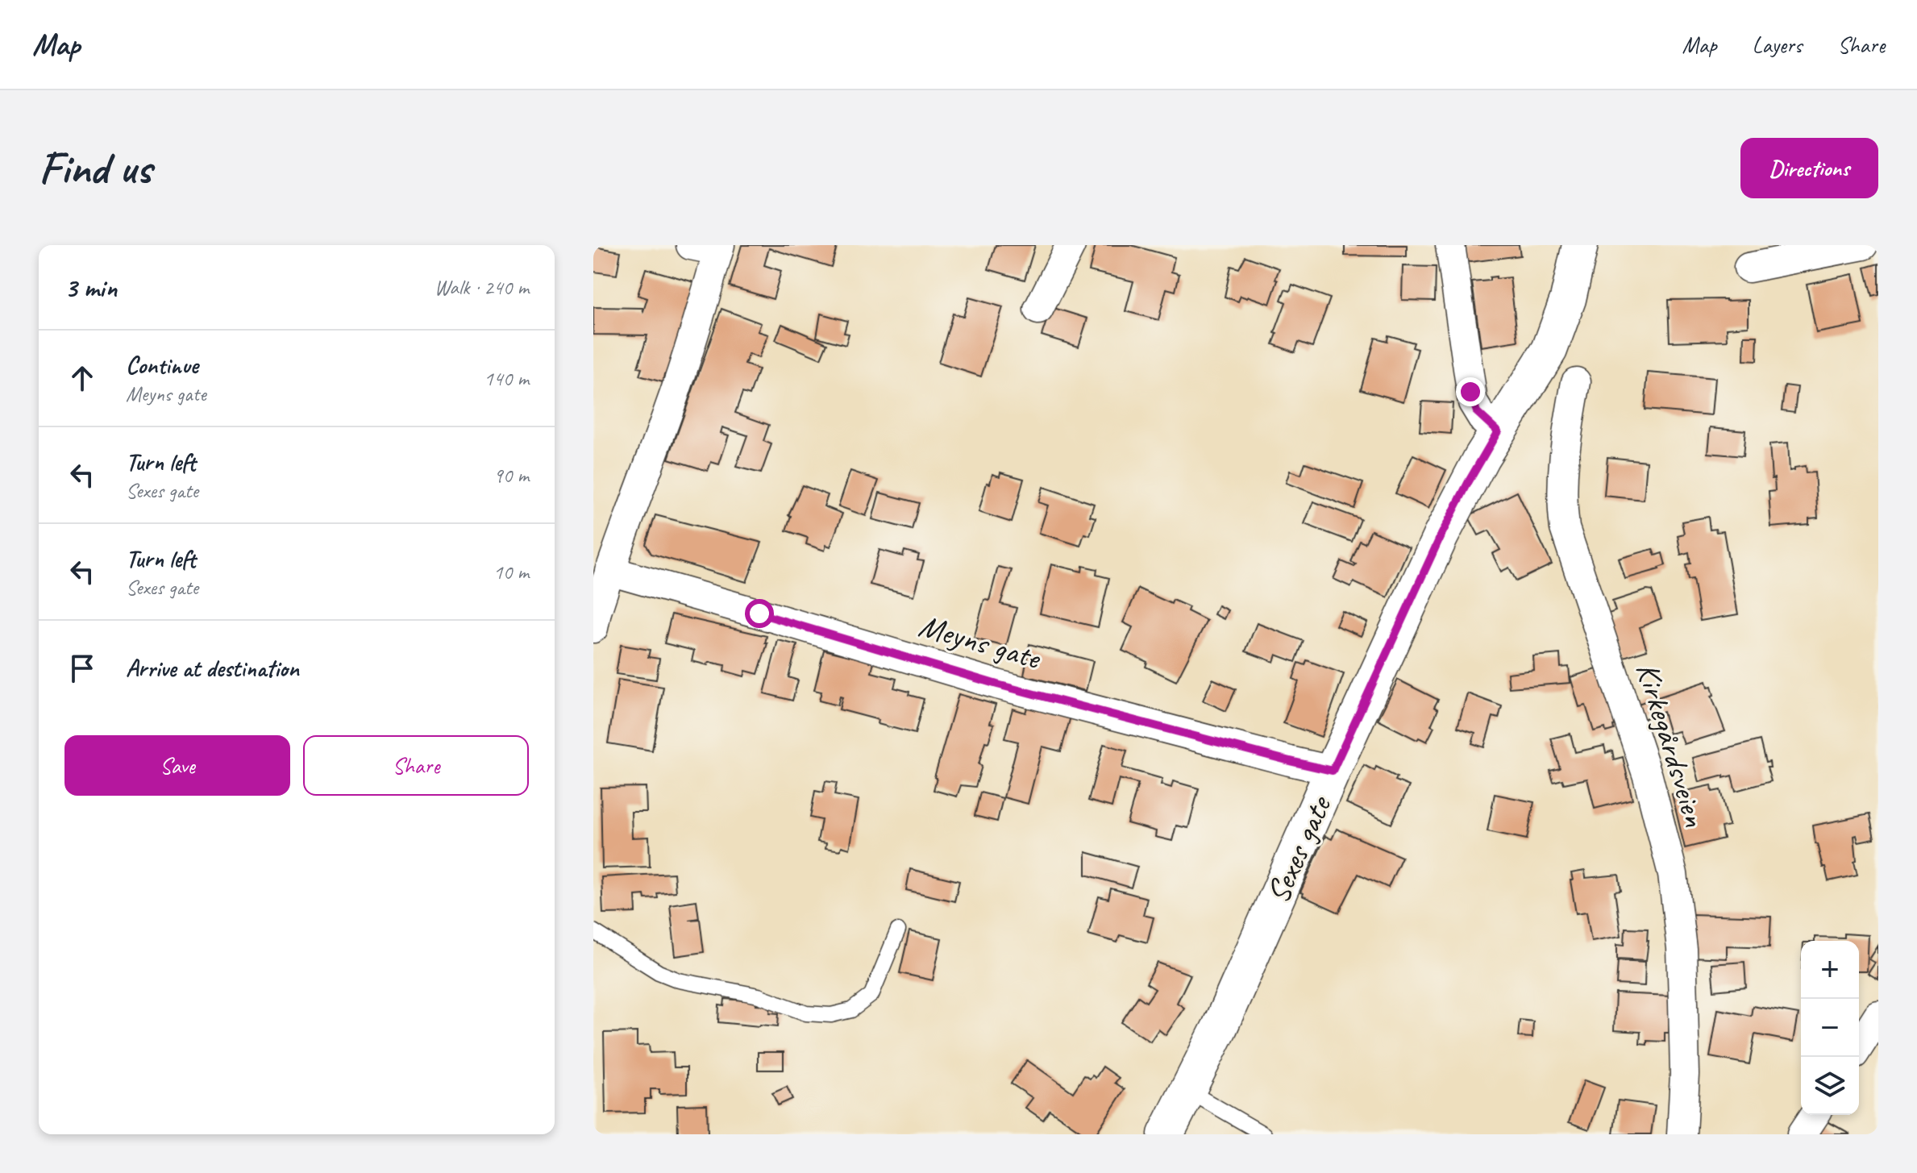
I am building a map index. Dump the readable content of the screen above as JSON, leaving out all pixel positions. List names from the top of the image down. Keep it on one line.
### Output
{"streets":{"street":["Meyns gate","Kirkegårdsveien","Sexes gate"]},"crossings":[["Meyns gate","Sexes gate"]],"page":{"header":"Map","nav":["Map","Layers","Share"],"buttons":["Directions",["Save","Share"]],"title":"Find us","heading":["3 min","Walk · 240 m"],"list":[["Continue","Meyns gate","140 m"],["Turn left","Sexes gate","90 m"],["Turn left","Sexes gate","10 m"],"Arrive at destination"],"map_buttons":["+","−"]}}
